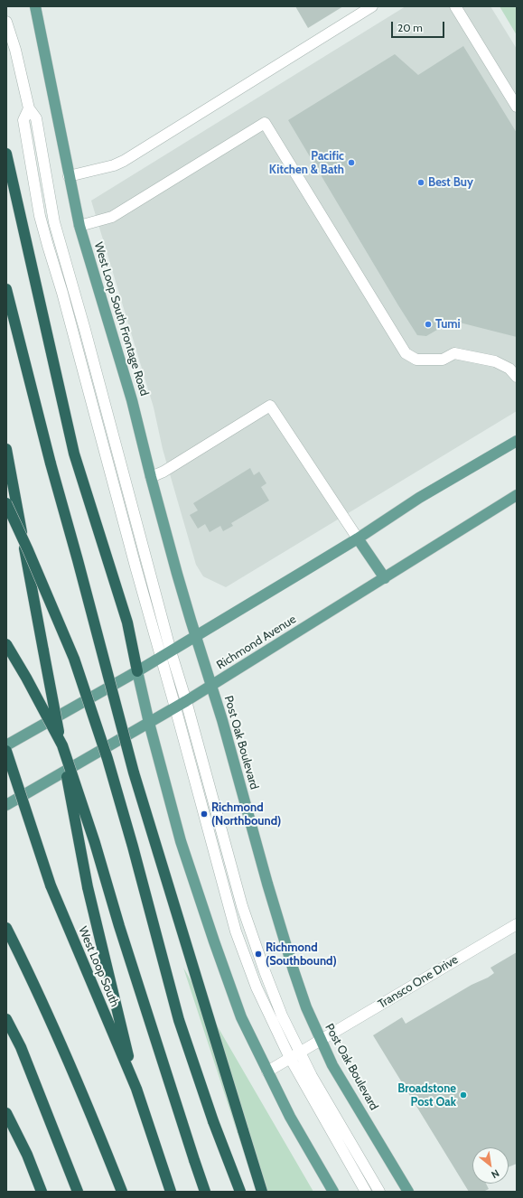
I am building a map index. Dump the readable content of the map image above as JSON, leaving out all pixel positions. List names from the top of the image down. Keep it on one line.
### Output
{"streets":{"highway":["West Loop South"],"main road":["West Loop South Frontage Road","Richmond Avenue","Post Oak Boulevard"],"lane":["Transco One Drive"]},"crossings":[["West Loop South Frontage Road","Post Oak Boulevard"],["Richmond Avenue","Post Oak Boulevard"],["Post Oak Boulevard","Transco One Drive"]],"places":["Pacific Kitchen & Bath","Best Buy","Tumi","Richmond (Northbound)","Richmond (Southbound)","Broadstone Post Oak"],"scale_bar":"20 m","north":"bottom right"}
